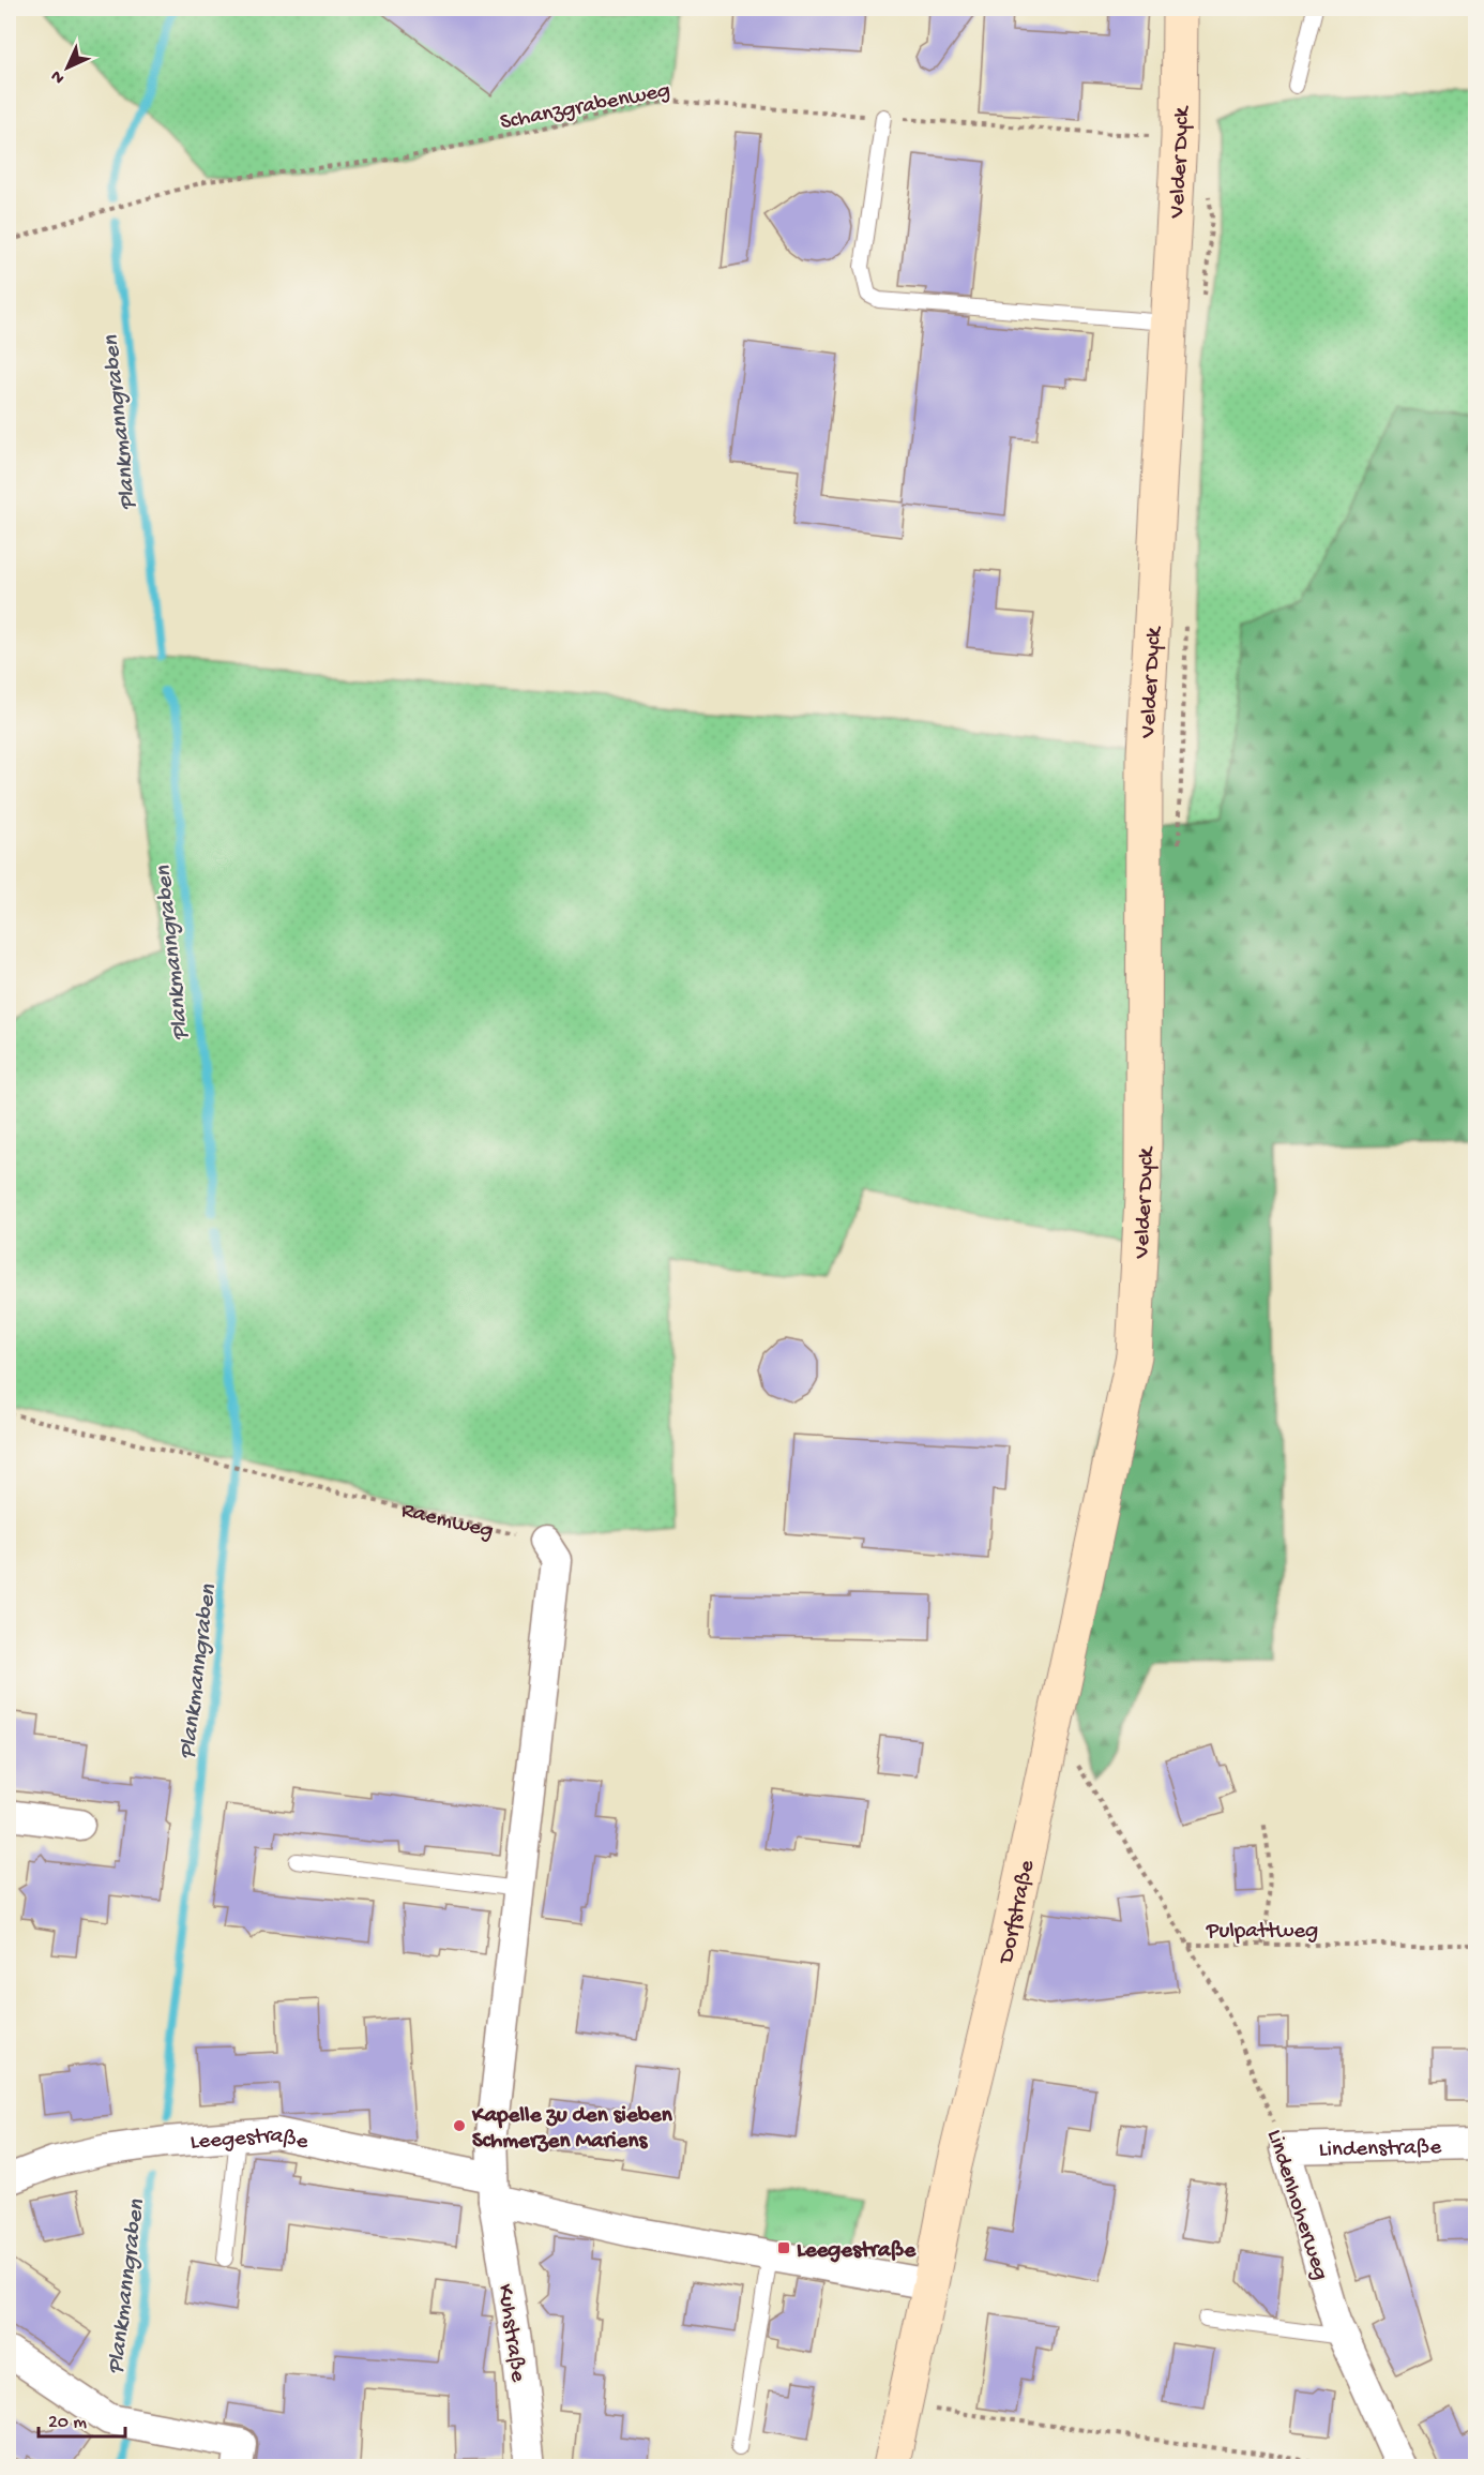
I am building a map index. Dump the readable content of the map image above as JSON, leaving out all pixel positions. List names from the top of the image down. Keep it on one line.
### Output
{"streets":{"main road":["Velder Dyck","Dorfstraße"],"street":["Leegestraße","Lindenstraße","Lindenhoherweg","Kuhstraße"],"path":["Schanzgrabenweg","Raemweg","Pulpattweg"]},"crossings":[["Schanzgrabenweg","Velder Dyck"],["Velder Dyck","Dorfstraße"],["Dorfstraße","Pulpattweg"],["Dorfstraße","Leegestraße"],["Pulpattweg","Lindenhoherweg"],["Leegestraße","Kuhstraße"],["Lindenstraße","Lindenhoherweg"]],"water":["Plankmanngraben"],"places":{"other":["Kapelle zu den sieben Schmerzen Mariens"],"transit":["Leegestraße"]},"scale_bar":"20 m","north":"bottom left"}
